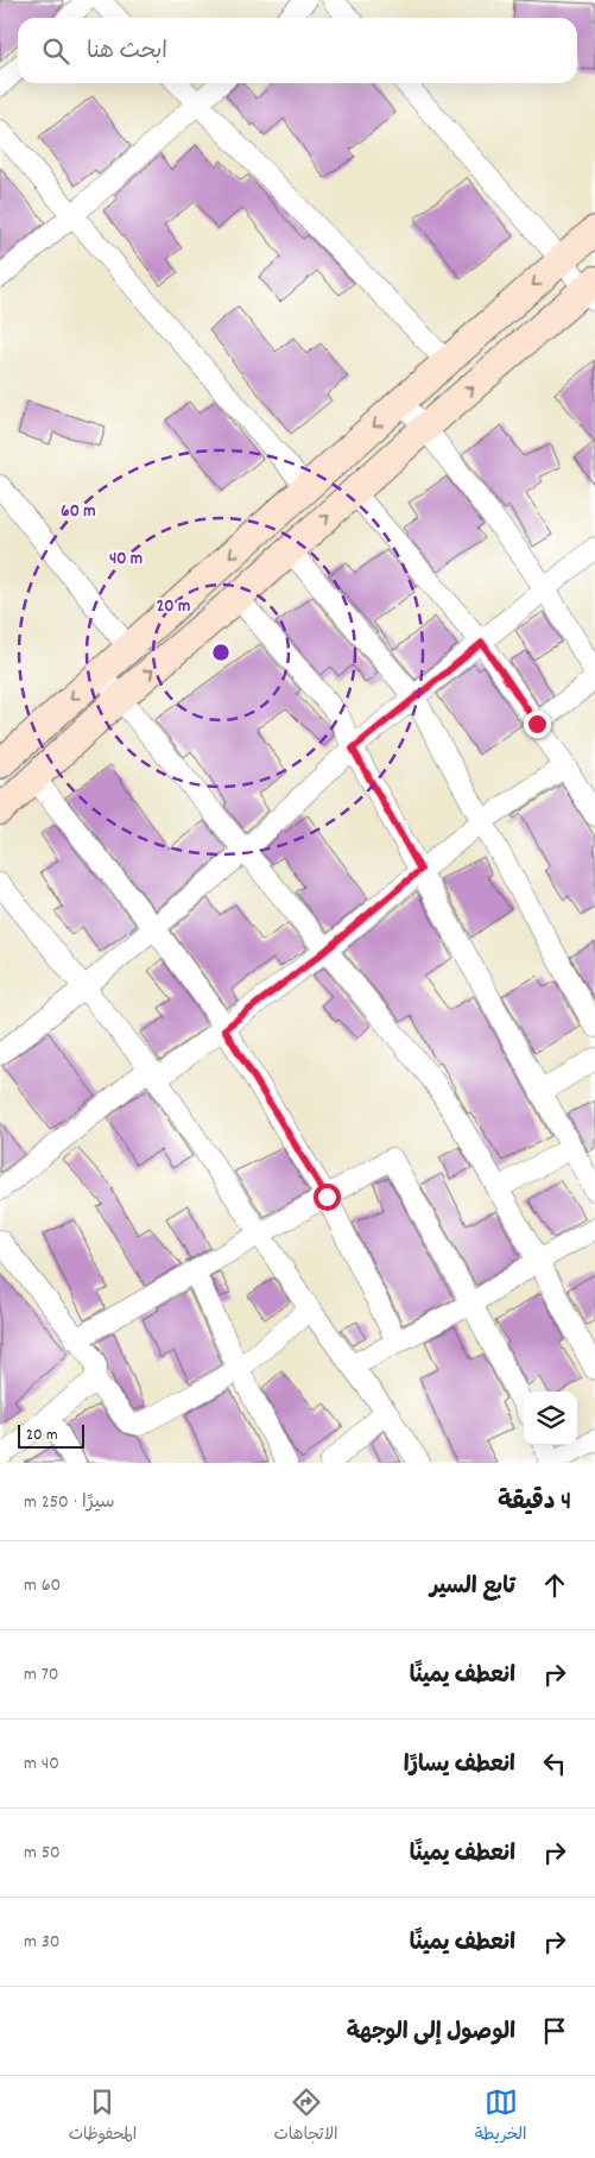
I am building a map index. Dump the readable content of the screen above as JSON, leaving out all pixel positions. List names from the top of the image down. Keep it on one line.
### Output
{"scale_bar":"20 m","page":{"search":"ابحث هنا","scale":"20 m","heading":["4 دقيقة","سيرًا · 250 m"],"list":[["تابع السير","60 m"],["انعطف يمينًا","70 m"],["انعطف يسارًا","40 m"],["انعطف يمينًا","50 m"],["انعطف يمينًا","30 m"],"الوصول إلى الوجهة"],"nav":["الخريطة","الاتجاهات","المحفوظات"]},"rings":["60 m","40 m","20 m"]}
